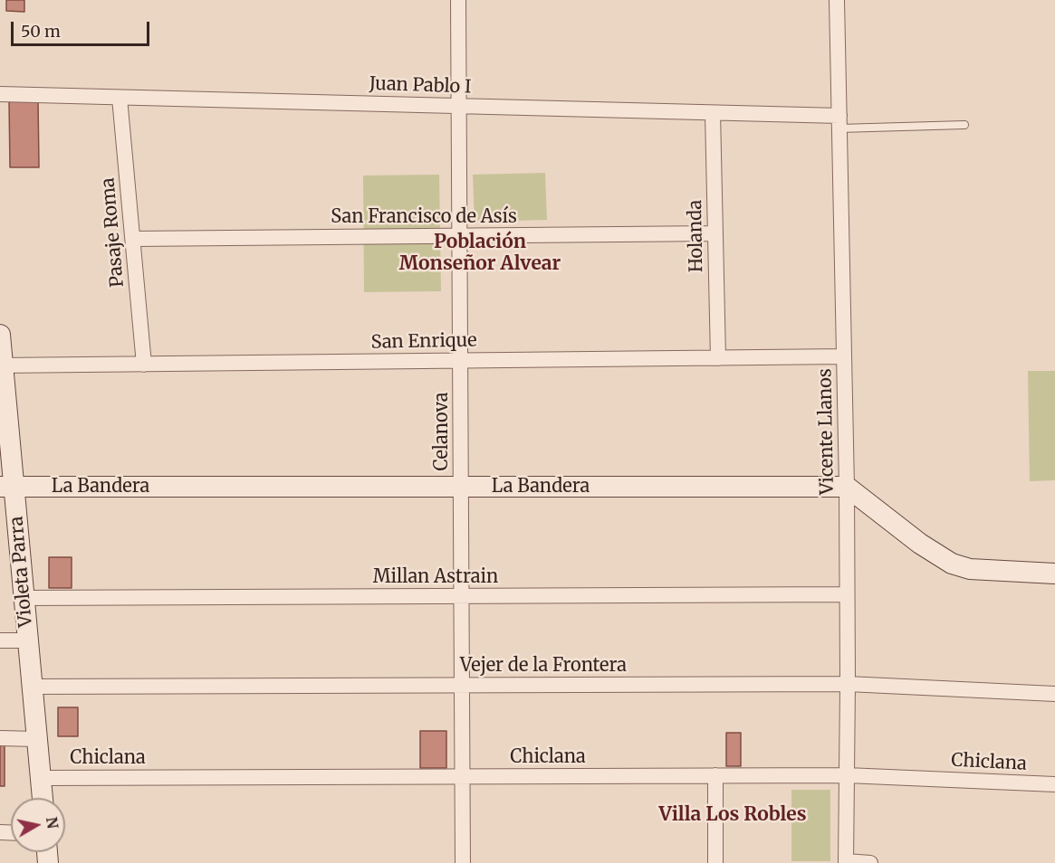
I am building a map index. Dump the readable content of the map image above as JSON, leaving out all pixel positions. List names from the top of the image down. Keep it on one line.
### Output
{"streets":{"street":["Juan Pablo I","San Francisco de Asís","Pasaje Roma","Holanda","San Enrique","Celanova","Vicente Llanos","La Bandera","Violeta Parra","Millan Astrain","Vejer de la Frontera","Chiclana"]},"crossings":[["Juan Pablo I","Pasaje Roma"],["Juan Pablo I","Holanda"],["Juan Pablo I","Celanova"],["Juan Pablo I","Vicente Llanos"],["San Francisco de Asís","Pasaje Roma"],["San Francisco de Asís","Holanda"],["San Francisco de Asís","Celanova"],["Pasaje Roma","San Enrique"],["Holanda","San Enrique"],["San Enrique","Celanova"],["San Enrique","Vicente Llanos"],["San Enrique","Violeta Parra"],["Celanova","La Bandera"],["Celanova","Millan Astrain"],["Celanova","Vejer de la Frontera"],["Celanova","Chiclana"],["Vicente Llanos","La Bandera"],["Vicente Llanos","Millan Astrain"],["Vicente Llanos","Vejer de la Frontera"],["Vicente Llanos","Chiclana"],["La Bandera","Violeta Parra"],["Violeta Parra","Millan Astrain"],["Violeta Parra","Vejer de la Frontera"],["Violeta Parra","Chiclana"]],"districts":["Población Monseñor Alvear","Villa Los Robles"],"scale_bar":"50 m","north":"right"}
